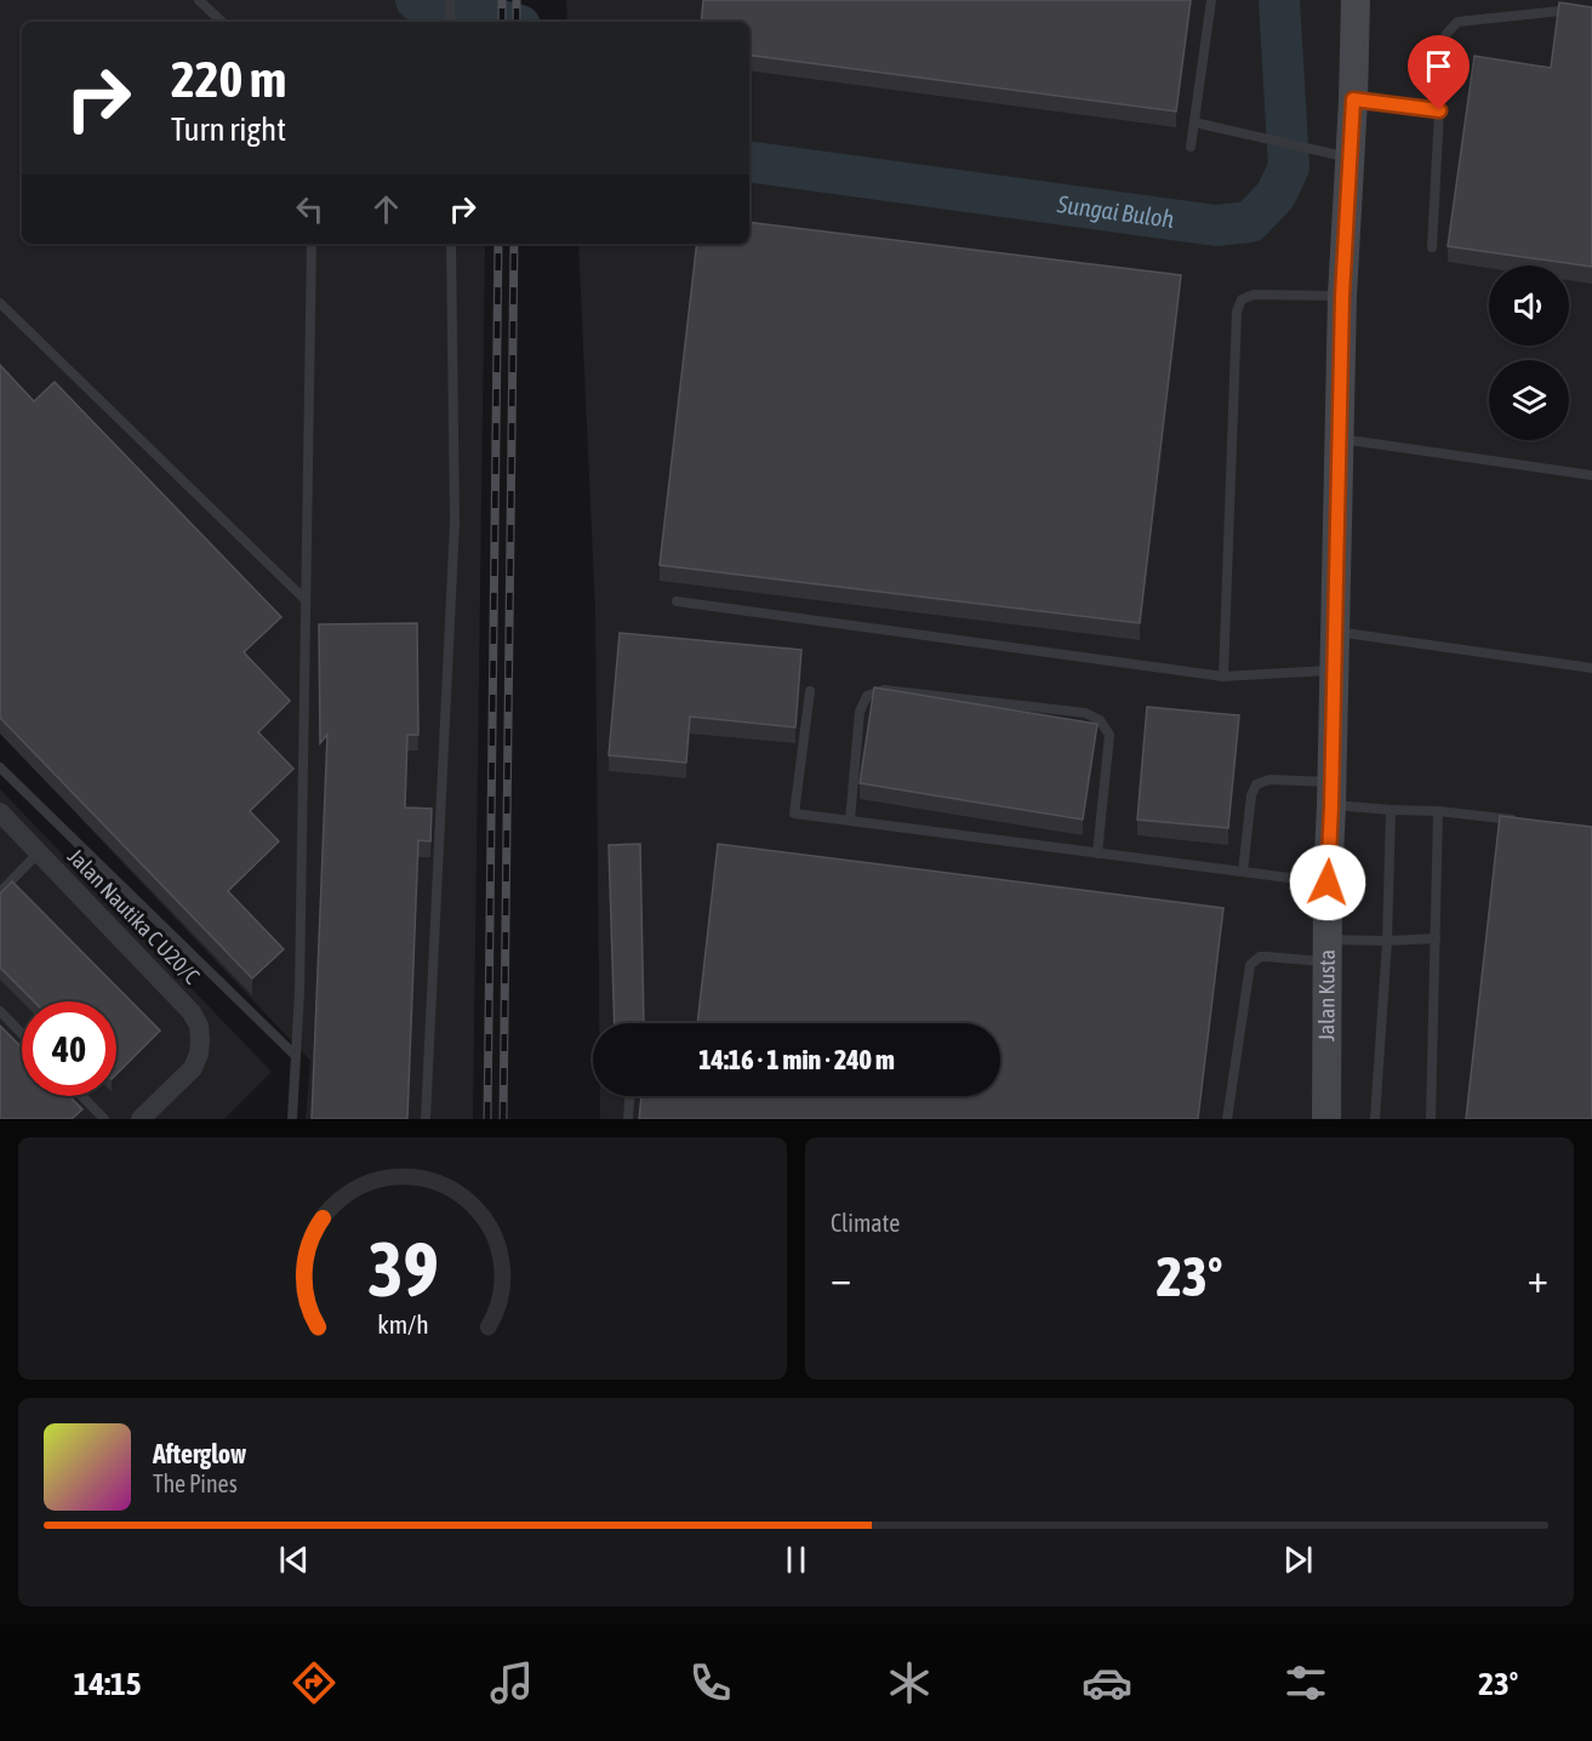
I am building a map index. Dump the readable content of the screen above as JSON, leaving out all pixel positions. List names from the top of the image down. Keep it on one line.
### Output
{"streets":{"street":["Jalan Nautika C U20/C","Jalan Kusta"]},"water":["Sungai Buloh"],"page":{"turn":["220 m","Turn right"],"limit":"40","trip":"14:16 · 1 min · 240 m","tile":"Climate","heat":["−","23°","+"],"song":["Afterglow","The Pines"],"tabs":["14:15","23°"],"gauge":["39","km/h"]}}
